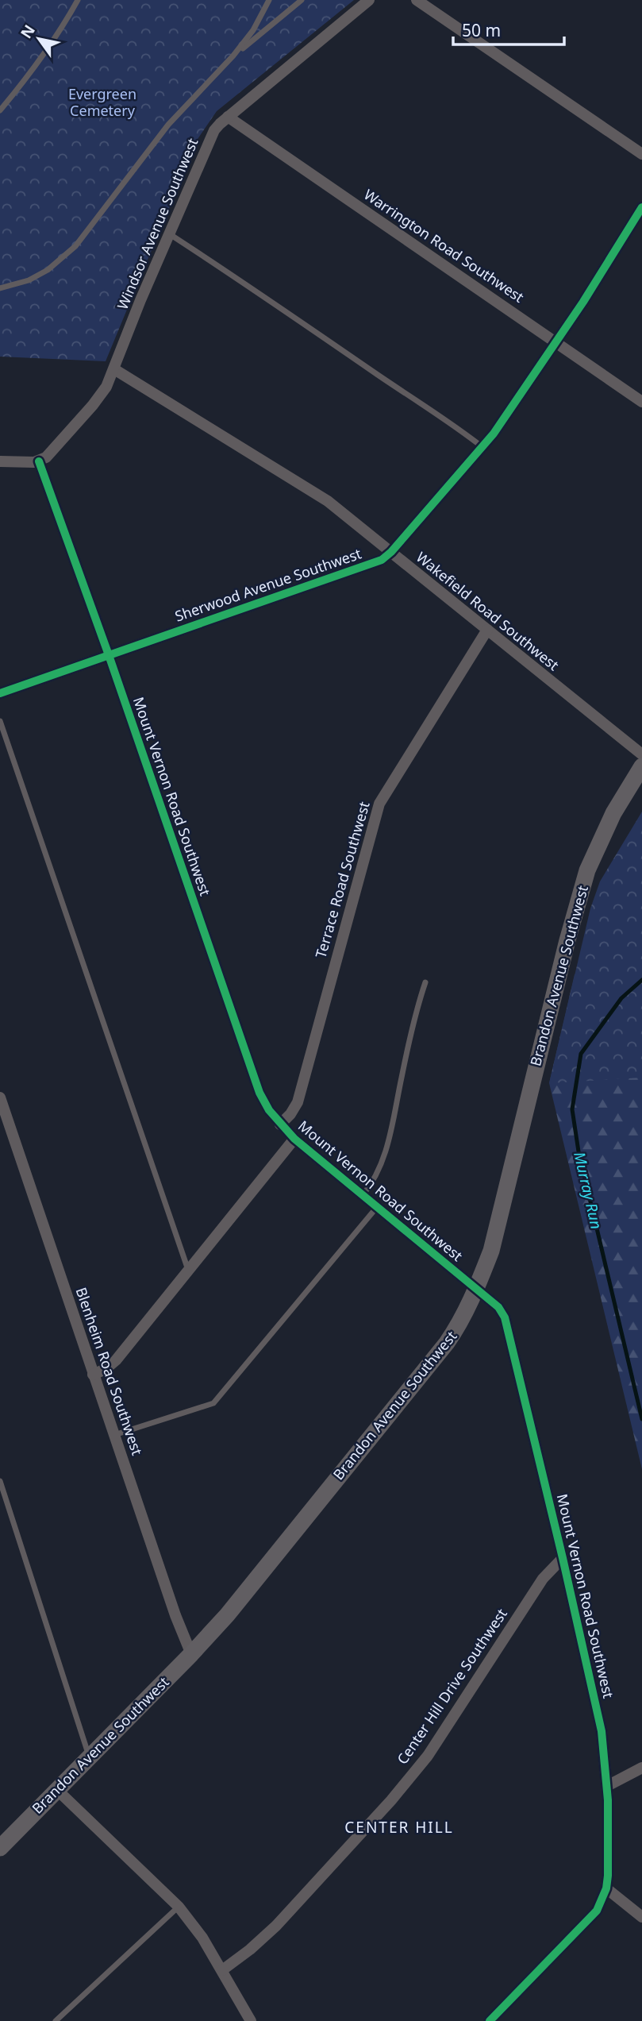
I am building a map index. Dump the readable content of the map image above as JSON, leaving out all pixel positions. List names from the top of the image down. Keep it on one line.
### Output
{"streets":{"main road":["Brandon Avenue Southwest"],"street":["Windsor Avenue Southwest","Warrington Road Southwest","Sherwood Avenue Southwest","Wakefield Road Southwest","Mount Vernon Road Southwest","Terrace Road Southwest","Blenheim Road Southwest","Center Hill Drive Southwest"]},"crossings":[["Windsor Avenue Southwest","Warrington Road Southwest"],["Windsor Avenue Southwest","Wakefield Road Southwest"],["Windsor Avenue Southwest","Mount Vernon Road Southwest"],["Warrington Road Southwest","Sherwood Avenue Southwest"],["Sherwood Avenue Southwest","Wakefield Road Southwest"],["Sherwood Avenue Southwest","Mount Vernon Road Southwest"],["Wakefield Road Southwest","Terrace Road Southwest"],["Mount Vernon Road Southwest","Terrace Road Southwest"],["Mount Vernon Road Southwest","Brandon Avenue Southwest"],["Mount Vernon Road Southwest","Center Hill Drive Southwest"],["Brandon Avenue Southwest","Blenheim Road Southwest"]],"districts":["CENTER HILL"],"water":["Murray Run"],"parks":["Evergreen Cemetery"],"scale_bar":"50 m","north":"top left"}
